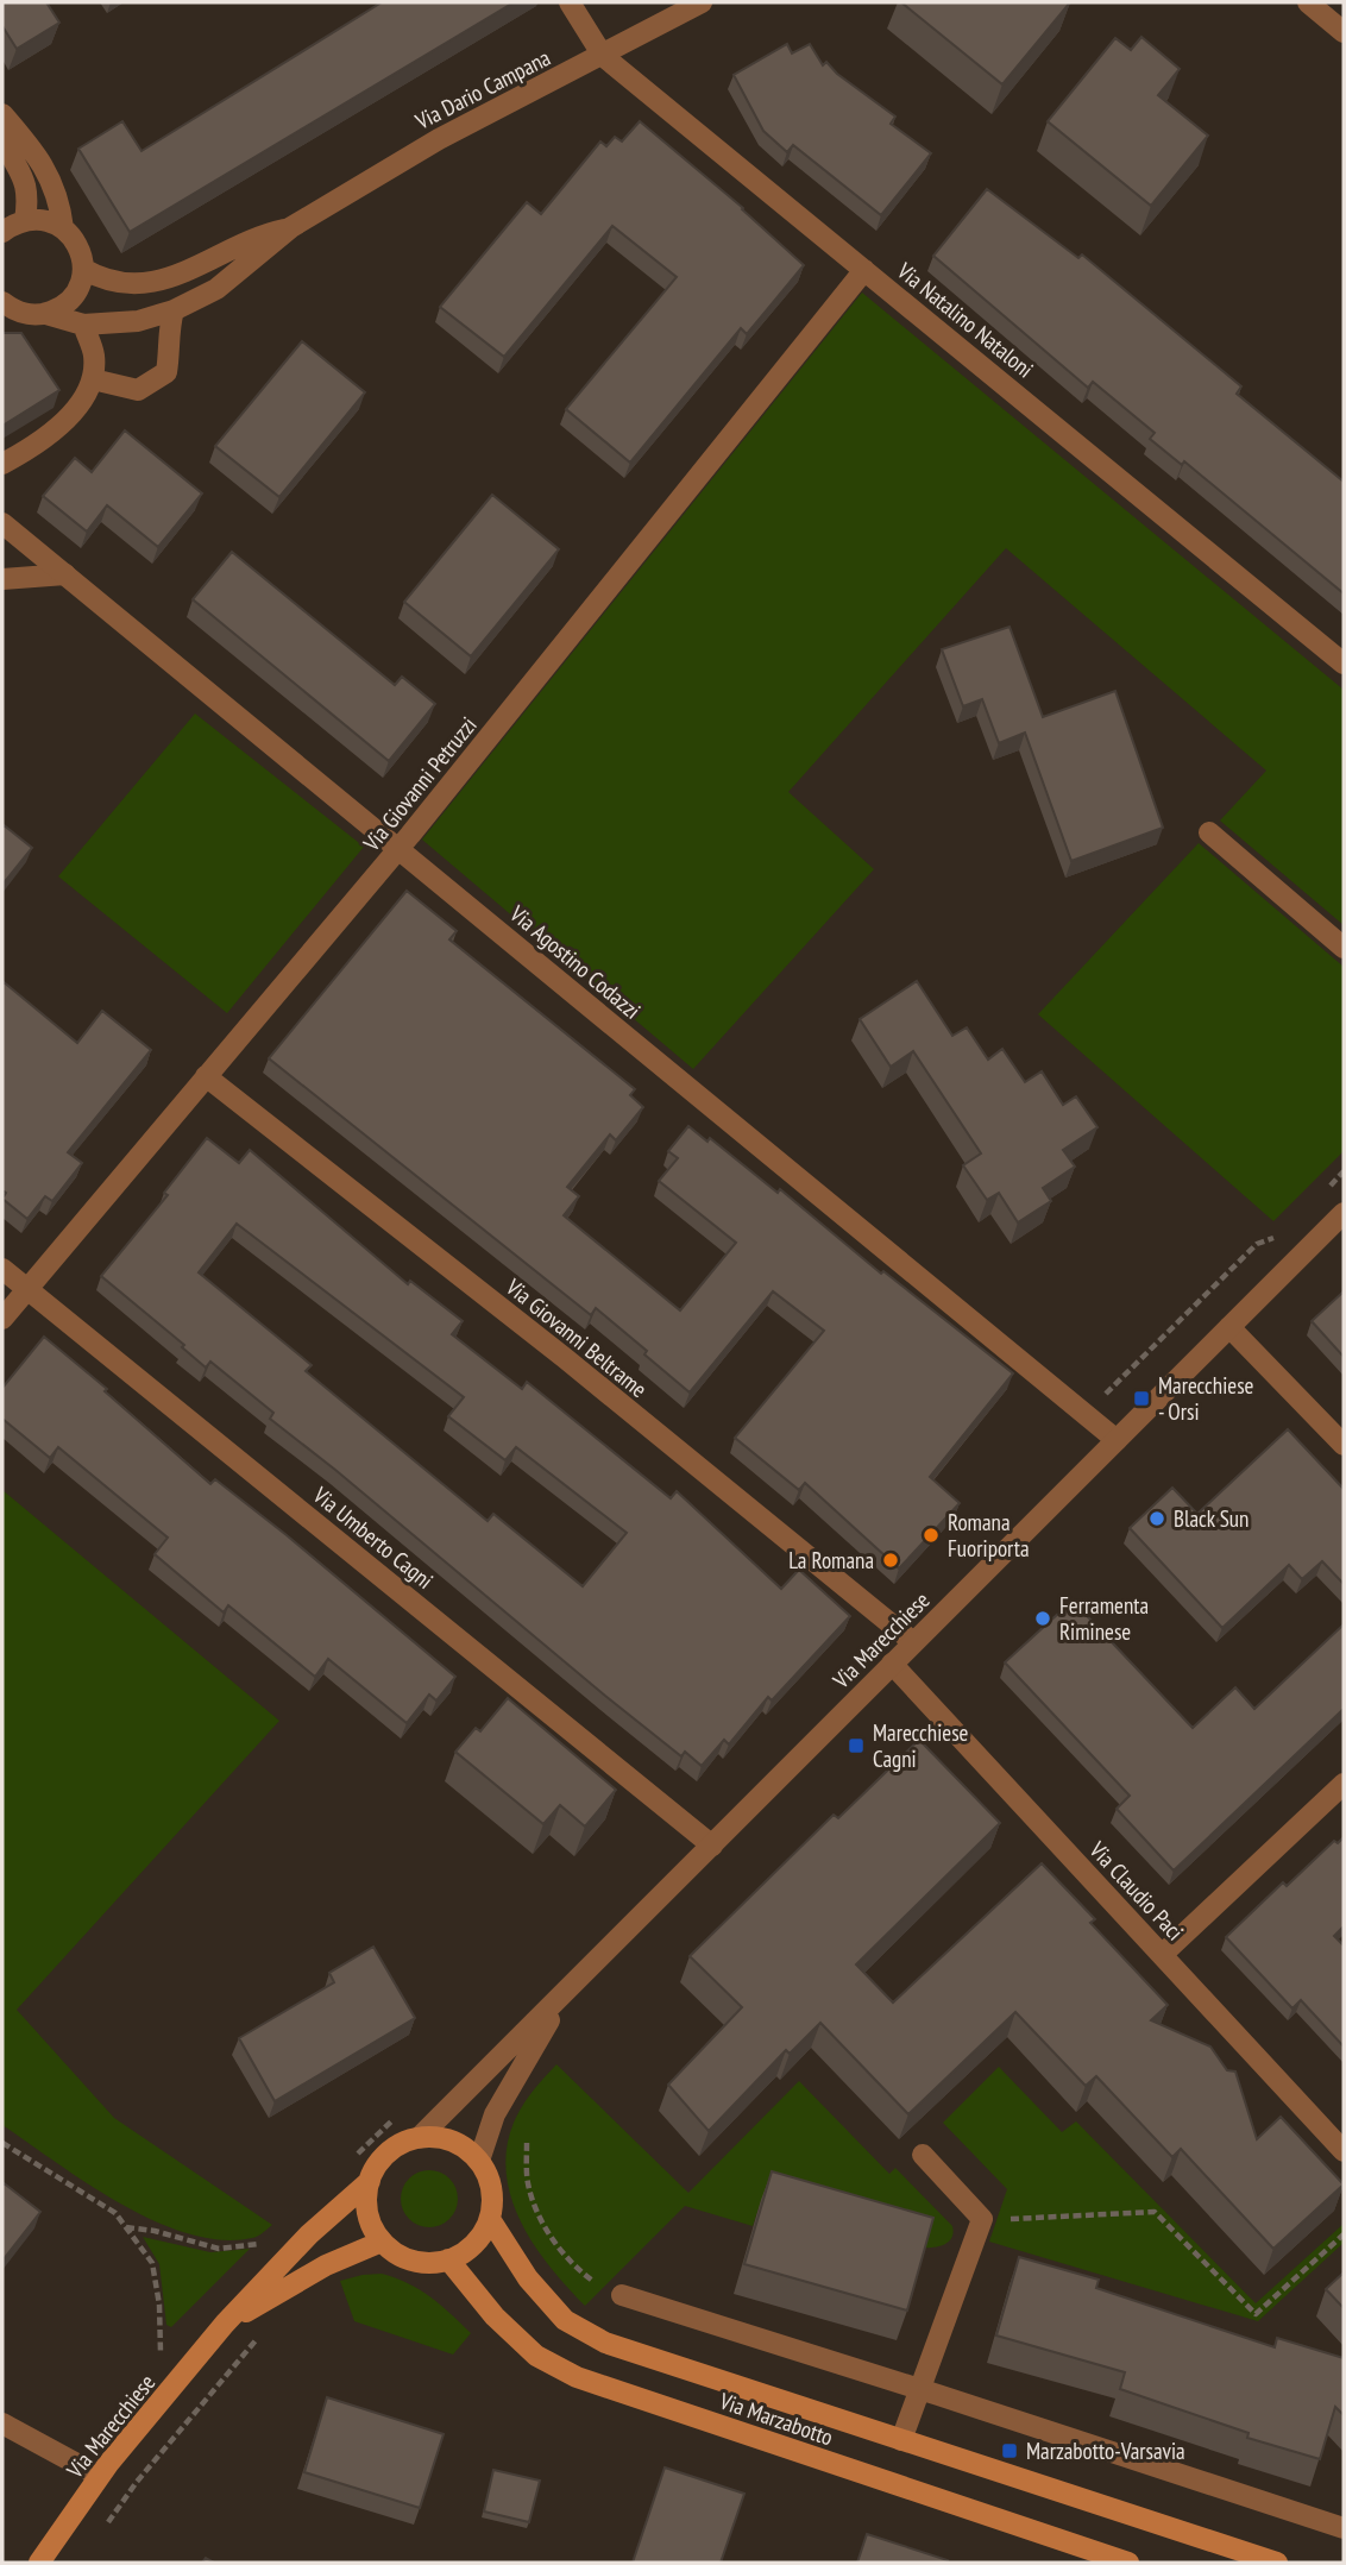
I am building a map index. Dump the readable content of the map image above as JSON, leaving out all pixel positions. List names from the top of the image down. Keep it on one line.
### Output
{"streets":{"main road":["Via Marecchiese","Via Marzabotto"],"street":["Via Dario Campana","Via Natalino Nataloni","Via Giovanni Petruzzi","Via Agostino Codazzi","Via Giovanni Beltrame","Via Umberto Cagni","Via Claudio Paci"]},"crossings":[["Via Dario Campana","Via Natalino Nataloni"],["Via Natalino Nataloni","Via Giovanni Petruzzi"],["Via Giovanni Petruzzi","Via Agostino Codazzi"],["Via Giovanni Petruzzi","Via Giovanni Beltrame"],["Via Giovanni Petruzzi","Via Umberto Cagni"],["Via Agostino Codazzi","Via Marecchiese"],["Via Giovanni Beltrame","Via Marecchiese"],["Via Umberto Cagni","Via Marecchiese"],["Via Marecchiese","Via Claudio Paci"],["Via Marecchiese","Via Marzabotto"]],"places":{"transit":["Marecchiese - Orsi","Marecchiese Cagni","Marzabotto-Varsavia"],"other":["Black Sun","Romana Fuoriporta","La Romana","Ferramenta Riminese"]}}
